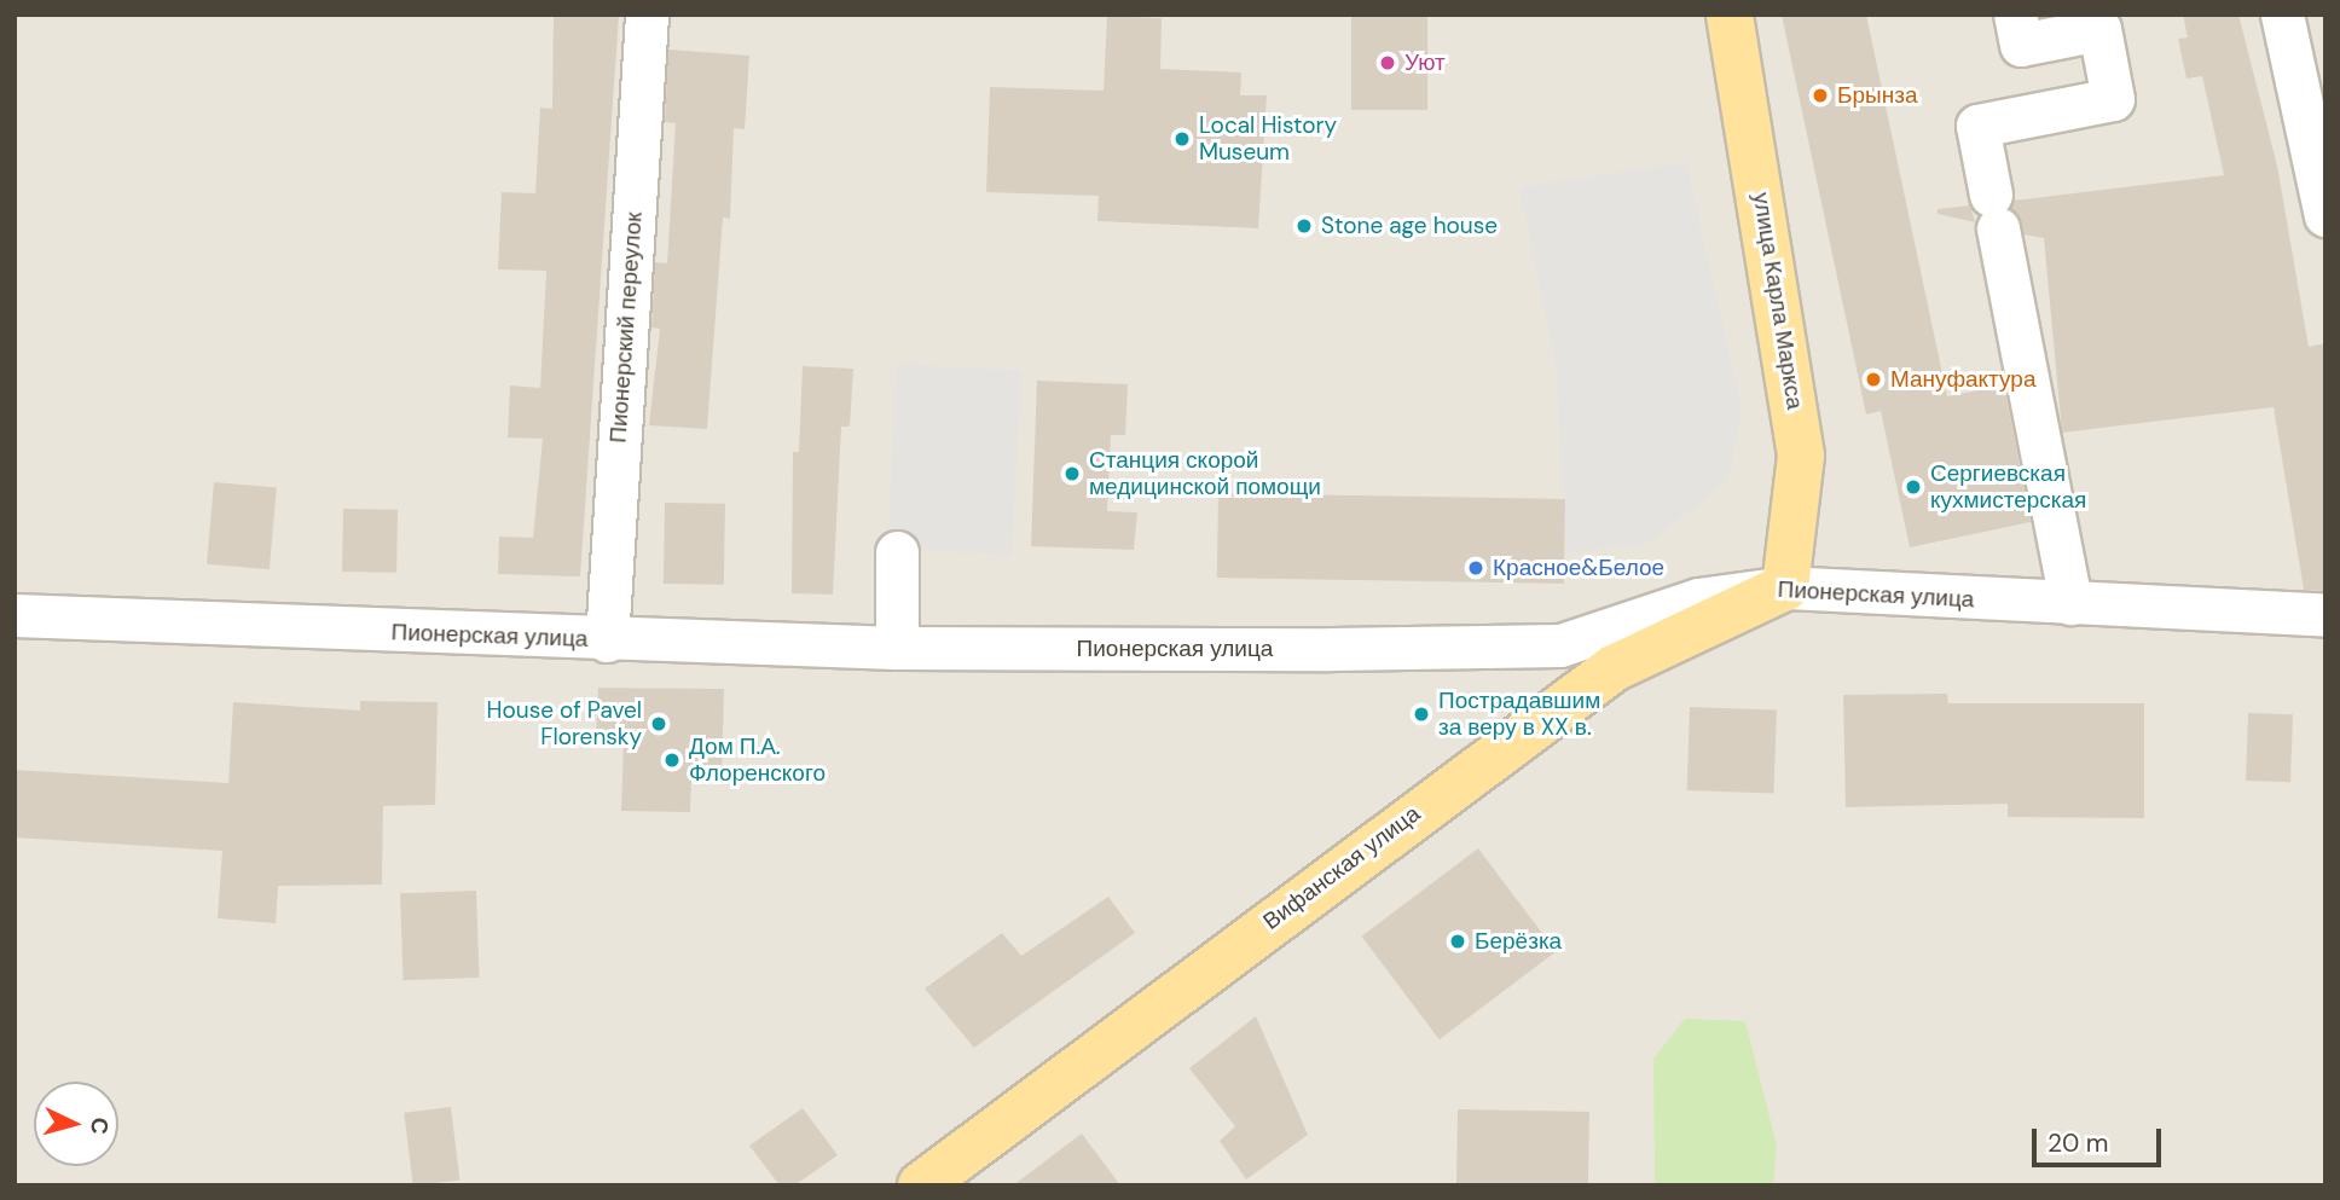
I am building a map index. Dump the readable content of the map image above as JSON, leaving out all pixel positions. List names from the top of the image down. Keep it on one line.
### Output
{"streets":{"main road":["улица Карла Маркса","Вифанская улица"],"street":["Пионерский переулок","Пионерская улица"]},"crossings":[["улица Карла Маркса","Пионерская улица"],["улица Карла Маркса","Вифанская улица"],["Пионерский переулок","Пионерская улица"],["Пионерская улица","Вифанская улица"]],"places":["Уют","Брынза","Local History Museum","Stone age house","Мануфактура","Станция скорой медицинской помощи","Сергиевская кухмистерская","Красное&Белое","Пострадавшим за веру в XX в.","House of Pavel Florensky","Дом П.А. Флоренского","Берёзка"],"scale_bar":"20 m","north":"right"}
